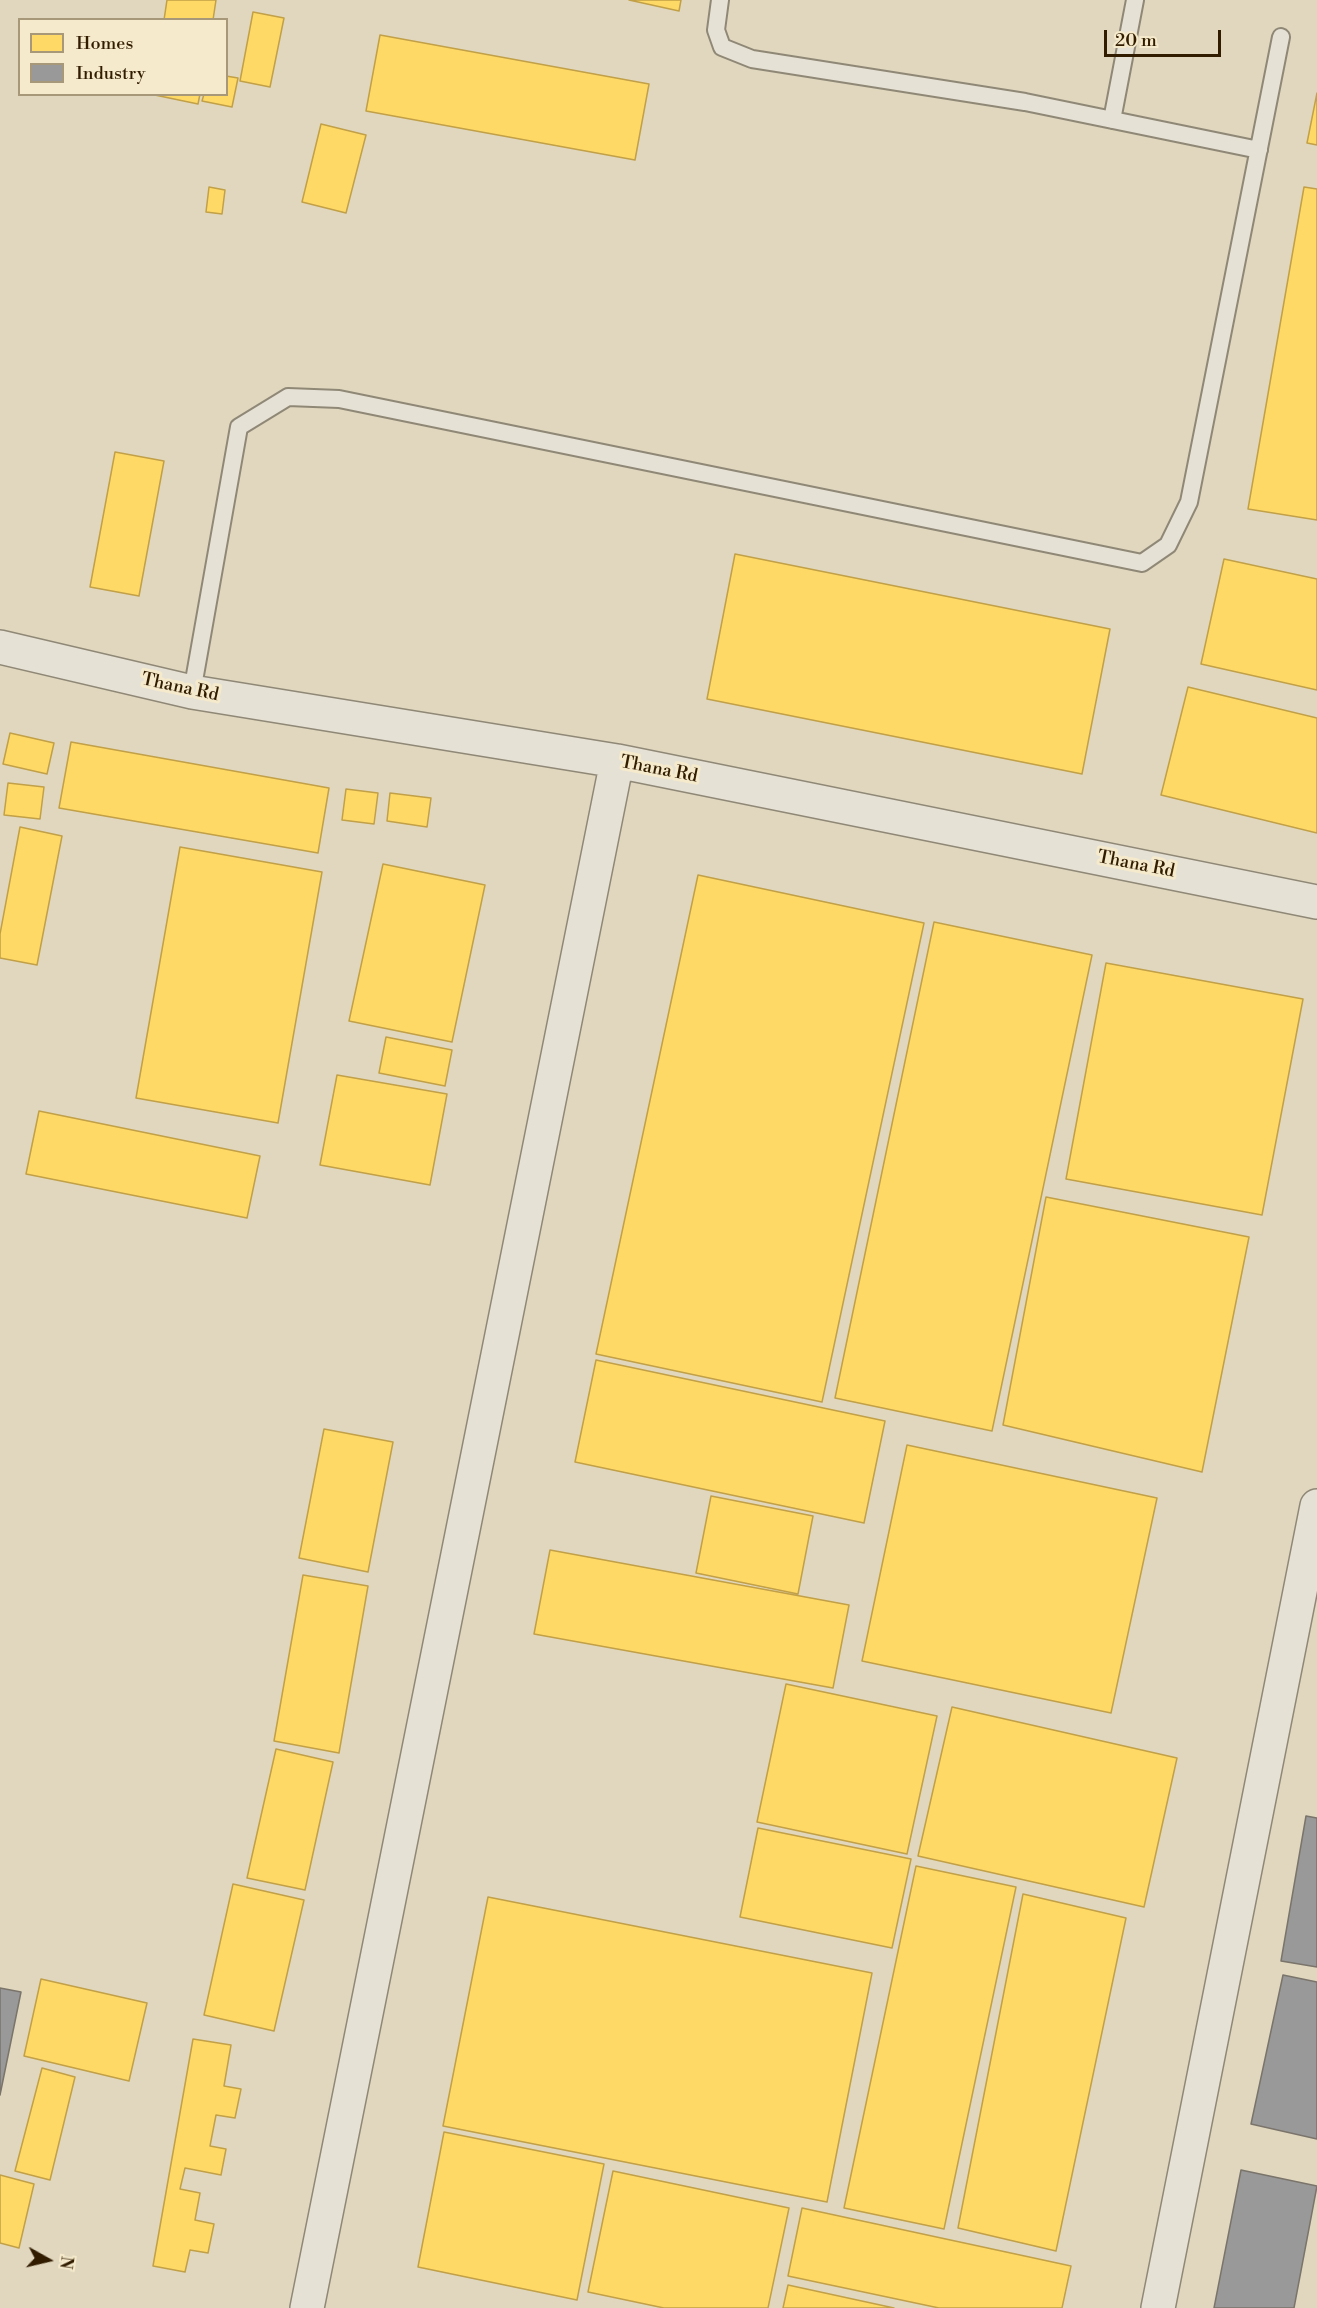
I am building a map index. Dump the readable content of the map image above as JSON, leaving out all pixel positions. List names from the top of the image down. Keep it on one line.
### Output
{"streets":{"street":["Thana Rd"]},"legend":["Homes","Industry"],"scale_bar":"20 m","north":"right"}
